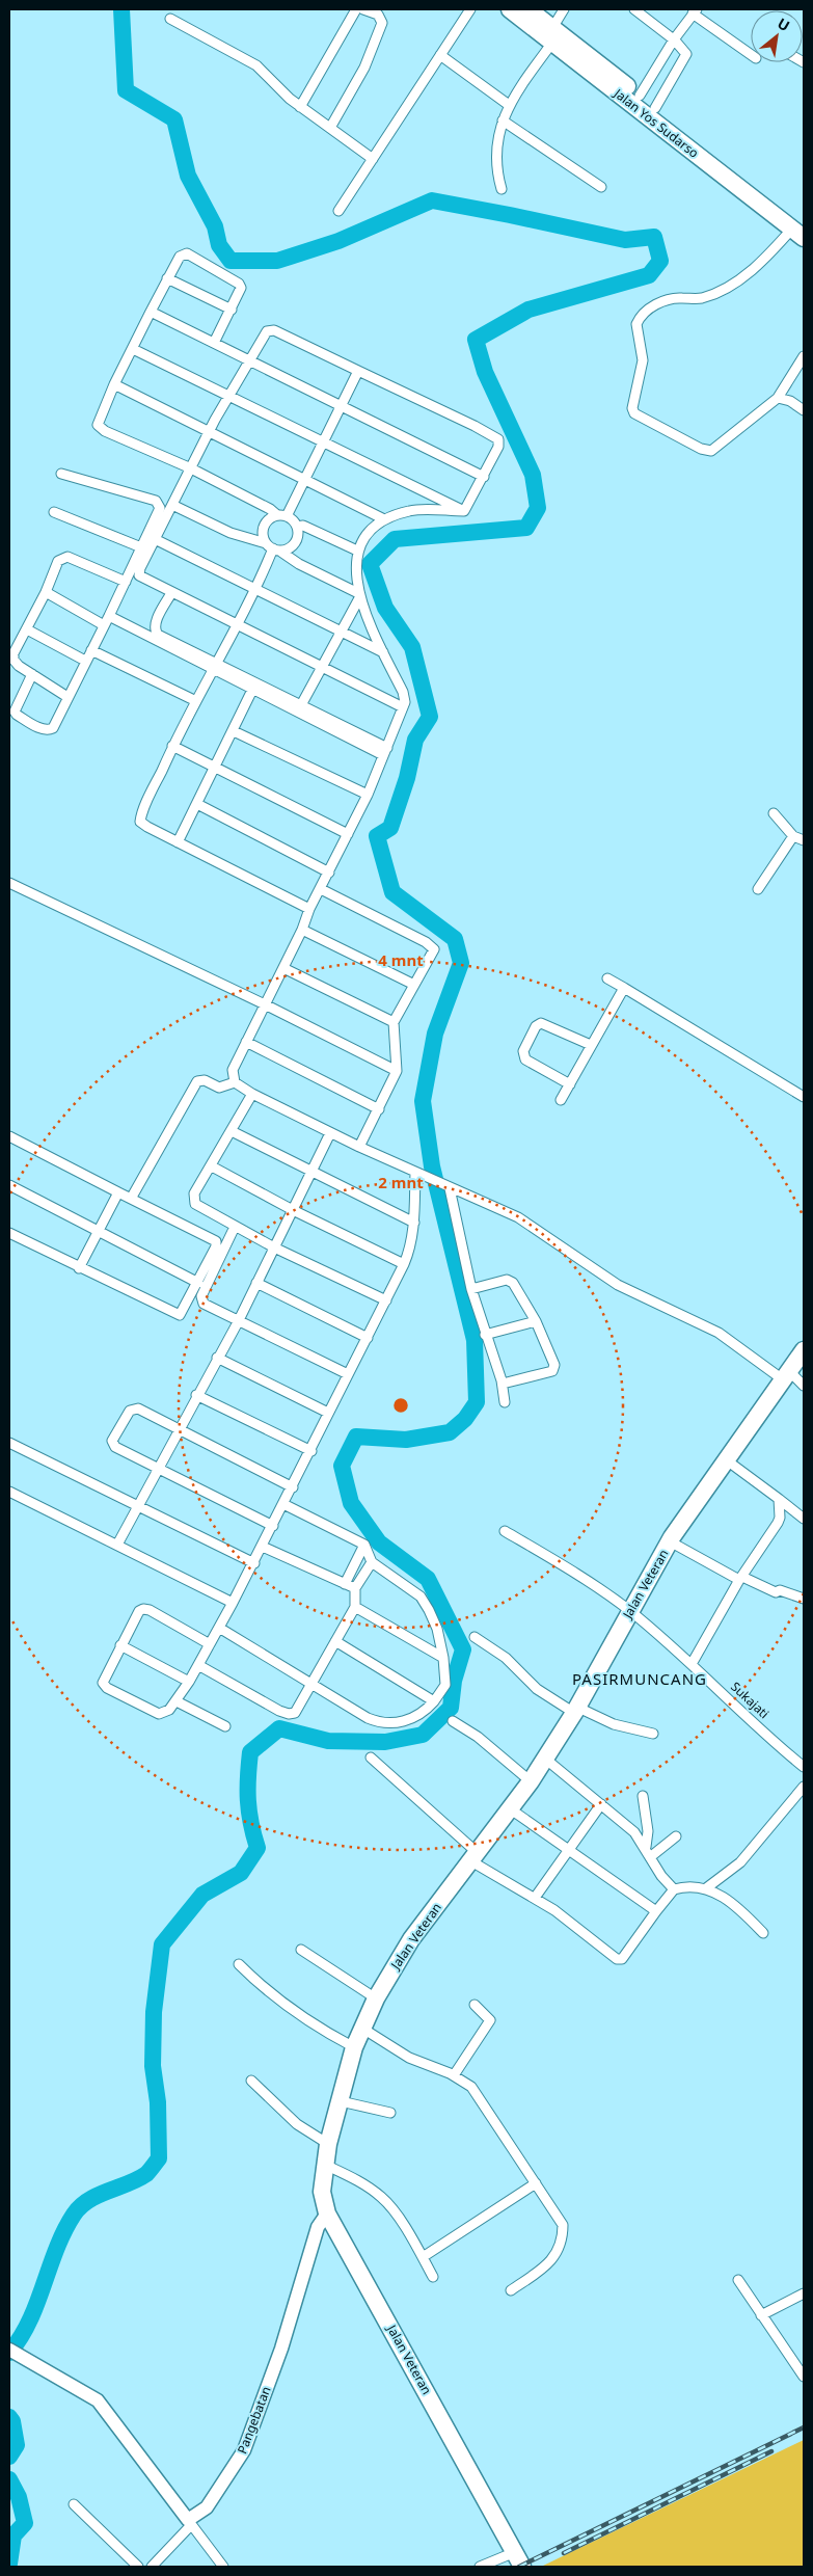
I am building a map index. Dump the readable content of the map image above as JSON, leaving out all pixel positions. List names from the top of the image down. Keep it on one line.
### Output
{"streets":{"highway":["Jalan Yos Sudarso","Jalan Veteran"],"street":["Sukajati","Pangebatan"]},"crossings":[["Jalan Veteran","Sukajati"],["Jalan Veteran","Pangebatan"]],"districts":["PASIRMUNCANG"],"north":"top right","rings":["4 mnt","2 mnt"]}
